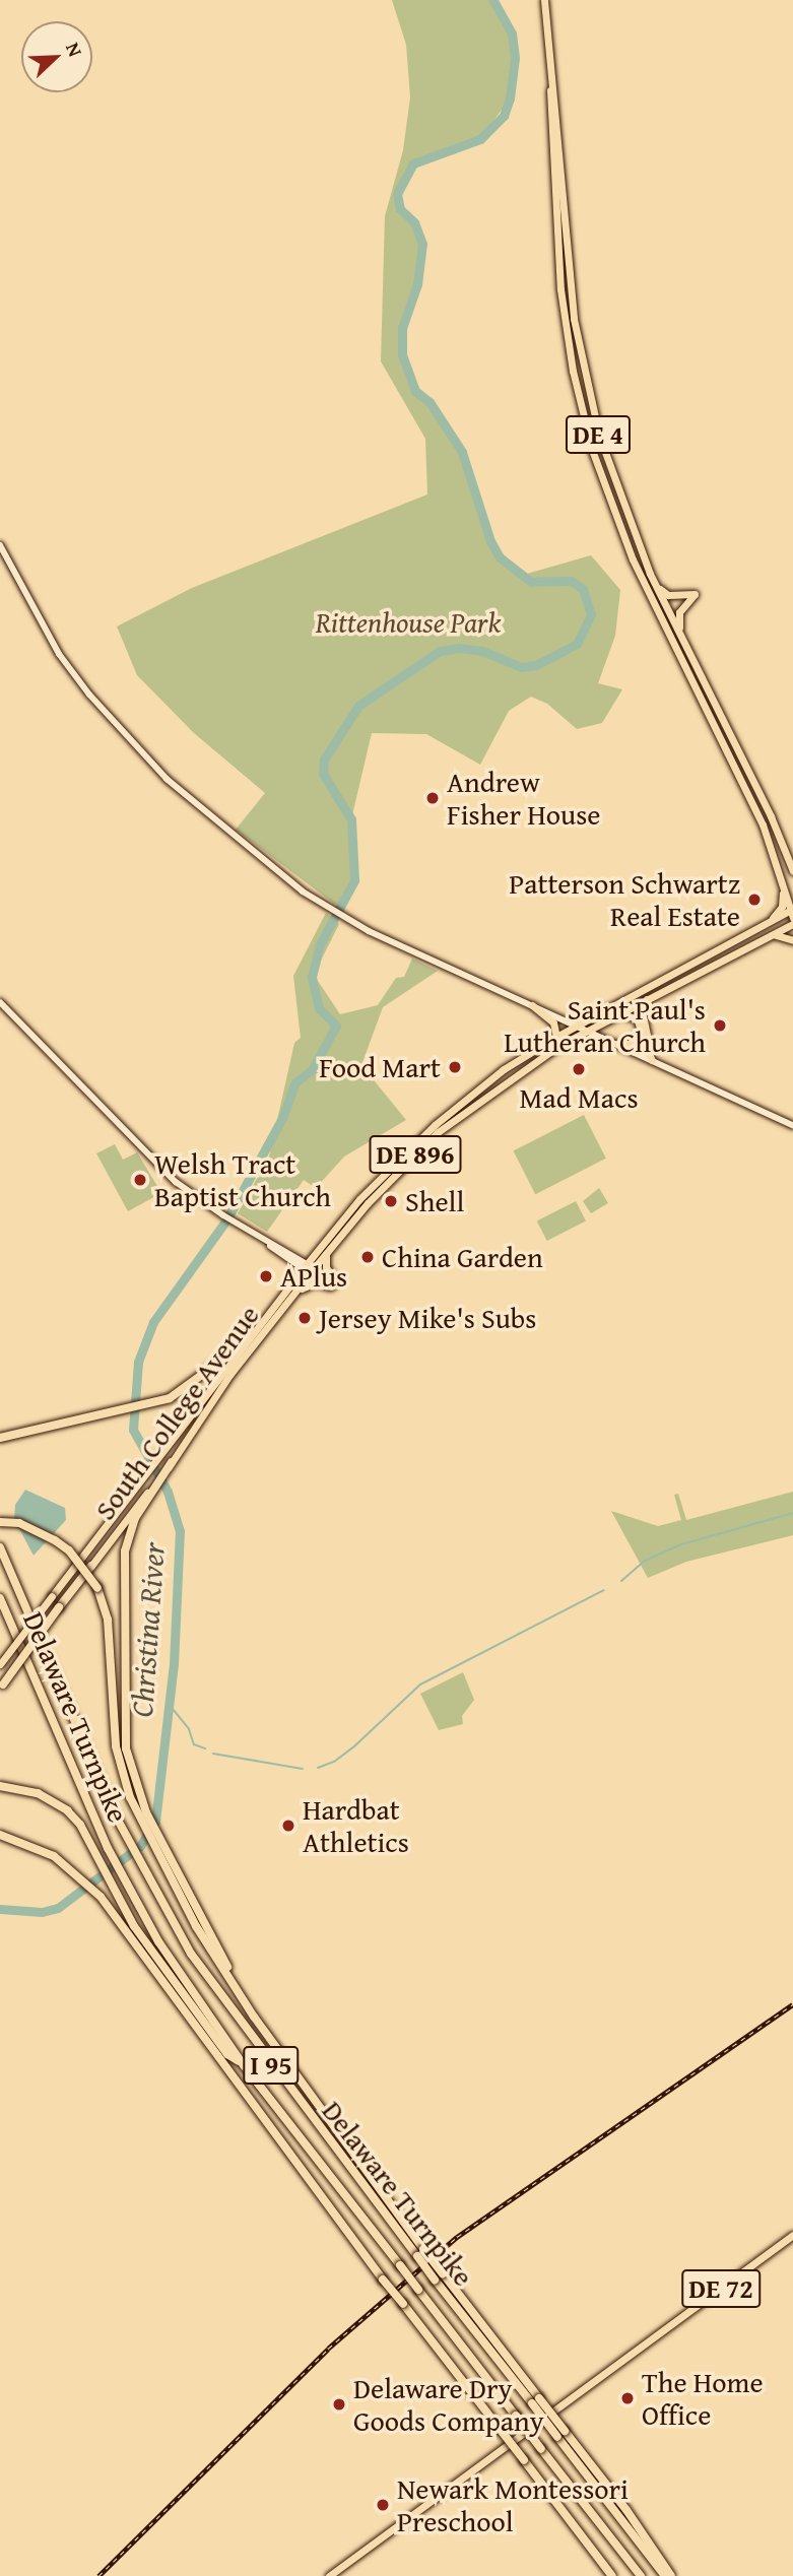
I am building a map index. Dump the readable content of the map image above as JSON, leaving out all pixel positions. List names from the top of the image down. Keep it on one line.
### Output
{"streets":{"highway":["South College Avenue","Delaware Turnpike","I 95"],"main road":["DE 4","DE 896","DE 72"]},"crossings":[["DE 4","South College Avenue"]],"water":["Christina River"],"parks":["Rittenhouse Park"],"places":["Andrew Fisher House","Patterson Schwartz Real Estate","Saint Paul's Lutheran Church","Food Mart","Mad Macs","Welsh Tract Baptist Church","Shell","China Garden","APlus","Jersey Mike's Subs","Hardbat Athletics","The Home Office","Delaware Dry Goods Company","Newark Montessori Preschool"],"north":"top right"}
